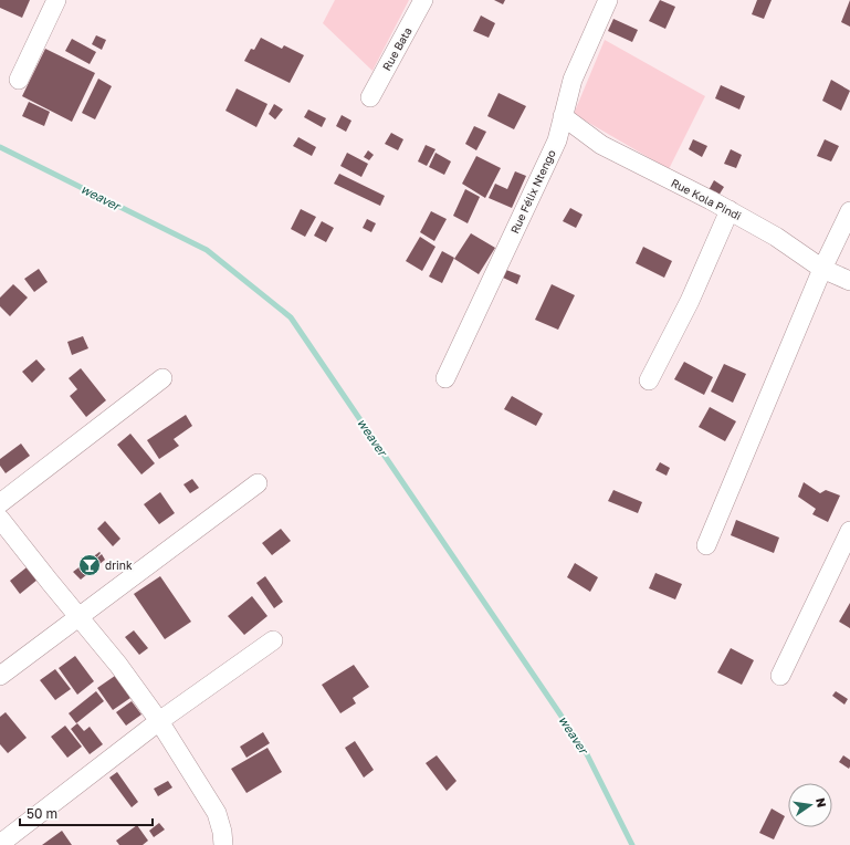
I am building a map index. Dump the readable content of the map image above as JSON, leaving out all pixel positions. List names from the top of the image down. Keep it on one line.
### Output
{"streets":{"street":["Rue Bata","Rue Félix Ntengo","Rue Kola Pindi"]},"crossings":[["Rue Félix Ntengo","Rue Kola Pindi"]],"water":["weaver"],"places":{"bar":["drink"]},"scale_bar":"50 m","north":"right"}
